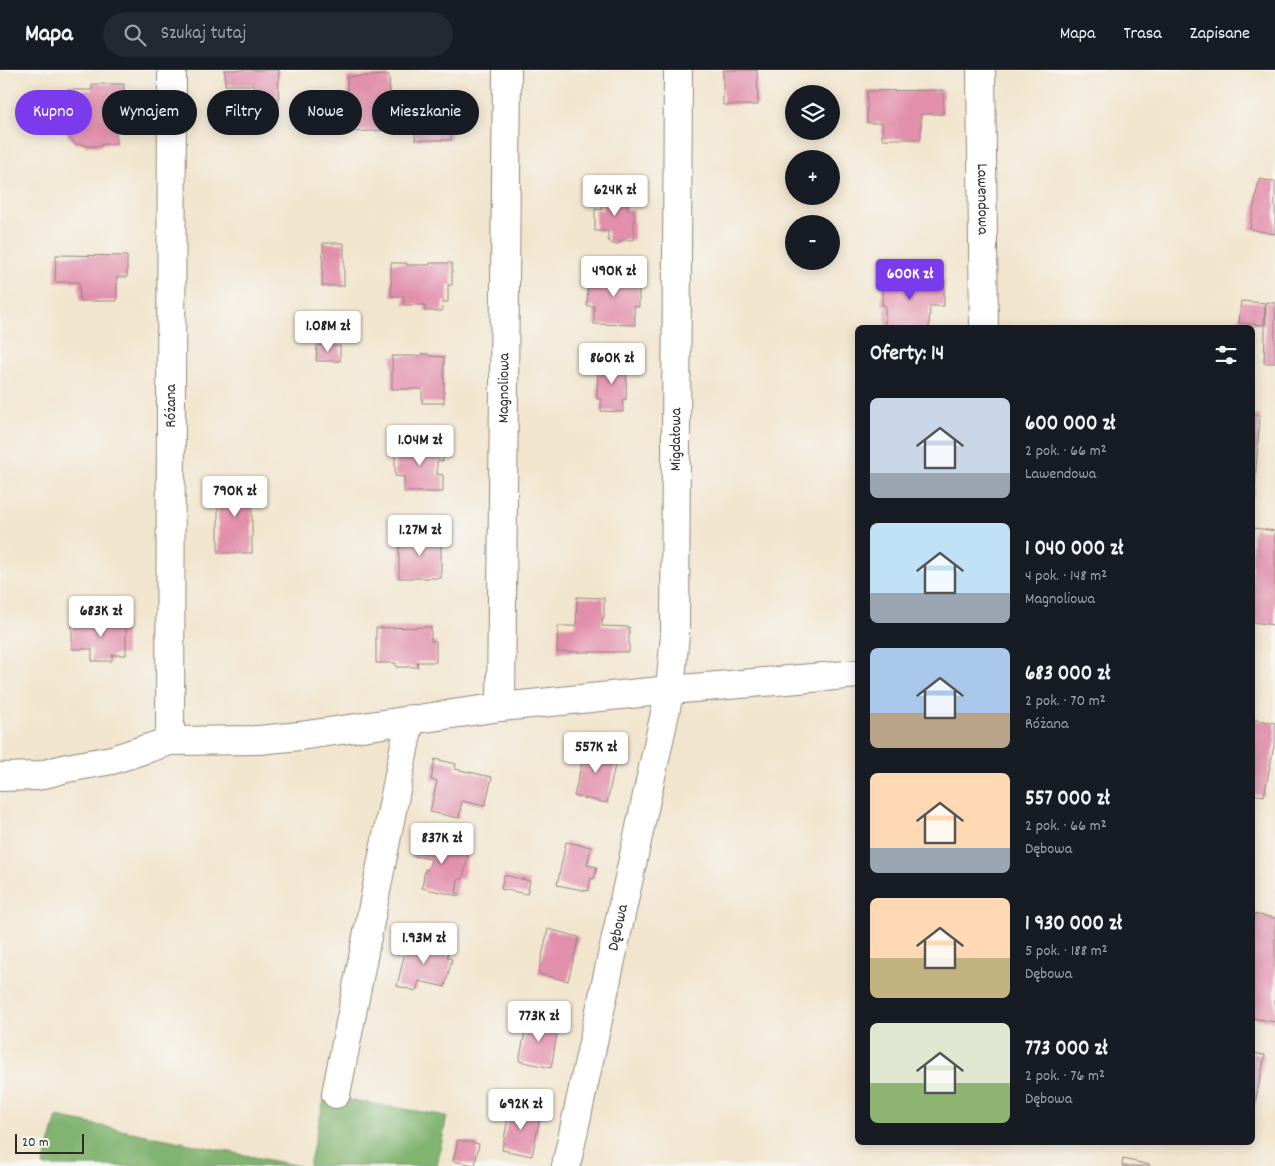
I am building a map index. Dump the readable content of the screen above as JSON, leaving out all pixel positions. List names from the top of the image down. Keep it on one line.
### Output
{"streets":{"street":["Lawendowa","Magnoliowa","Różana","Migdałowa","Dębowa"]},"crossings":[["Migdałowa","Dębowa"]],"scale_bar":"20 m","page":{"header":"Mapa","search":"Szukaj tutaj","nav":["Mapa","Trasa","Zapisane"],"map_buttons":["+","−"],"chip":["Kupno","Wynajem","Filtry","Nowe","Mieszkanie"],"price":["624K zł","490K zł","600K zł","1.08M zł","860K zł","1.04M zł","790K zł","1.27M zł","683K zł","557K zł","837K zł","1.93M zł","773K zł","692K zł"],"heading":"Oferty: 14","list":[{"name":"600 000 zł","note":"2 pok. · 66 m² · Lawendowa"},{"name":"1 040 000 zł","note":"4 pok. · 148 m² · Magnoliowa"},{"name":"683 000 zł","note":"2 pok. · 70 m² · Różana"},{"name":"557 000 zł","note":"2 pok. · 66 m² · Dębowa"},{"name":"1 930 000 zł","note":"5 pok. · 188 m² · Dębowa"},{"name":"773 000 zł","note":"2 pok. · 76 m² · Dębowa"}],"scale":"20 m"}}
